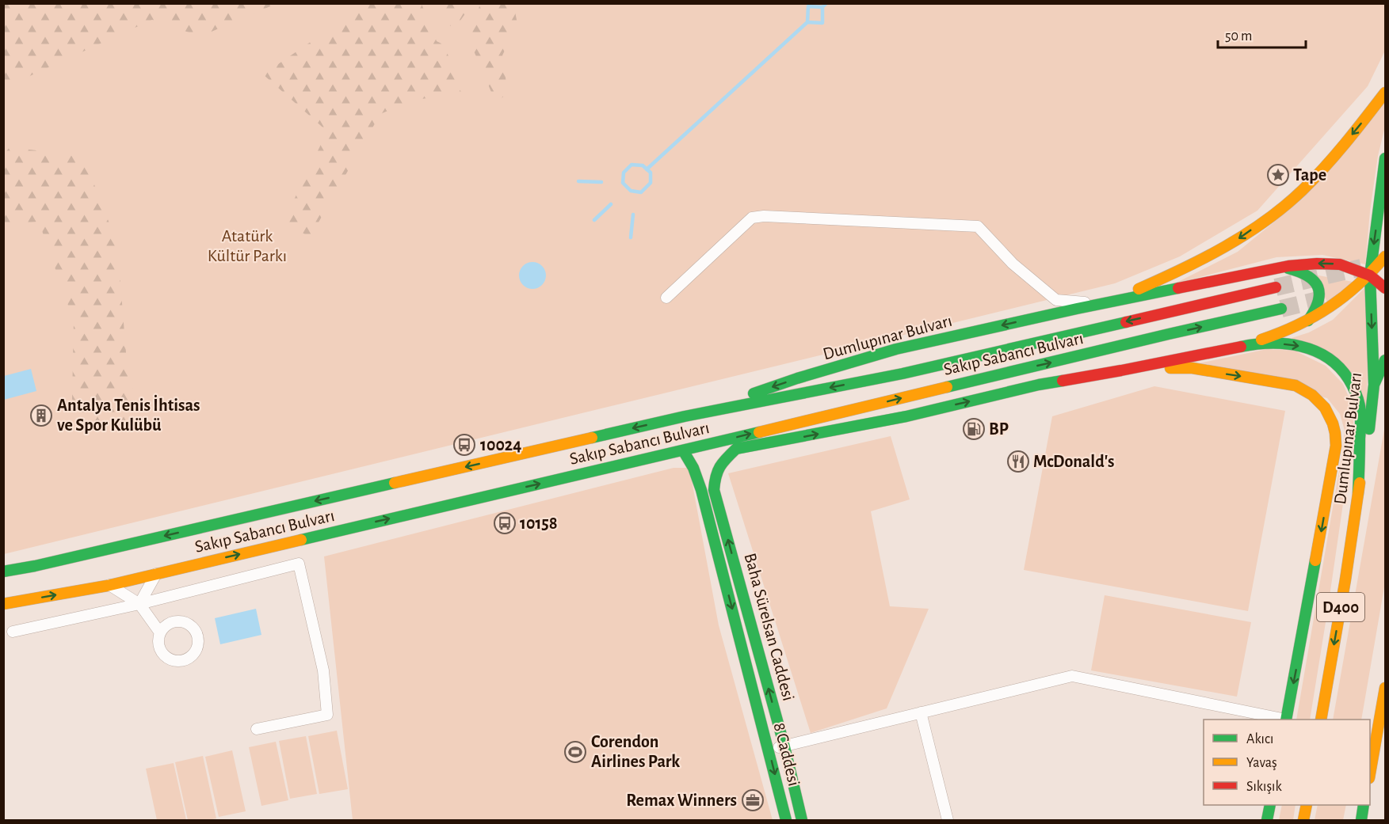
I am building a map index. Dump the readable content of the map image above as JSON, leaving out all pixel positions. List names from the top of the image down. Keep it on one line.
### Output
{"streets":{"main road":["Dumlupınar Bulvarı","Sakıp Sabancı Bulvarı","D400","Baha Sürelsan Caddesi","8 Caddesi"]},"crossings":[["Dumlupınar Bulvarı","Sakıp Sabancı Bulvarı"],["Sakıp Sabancı Bulvarı","8 Caddesi"]],"one_way":["Dumlupınar Bulvarı","Baha Sürelsan Caddesi","8 Caddesi"],"parks":["Atatürk Kültür Parkı"],"places":{"place":["Tape"],"building":["Antalya Tenis İhtisas ve Spor Kulübü"],"fuel station":["BP"],"bus stop":["10024","10158"],"restaurant":["McDonald's"],"sports":["Corendon Airlines Park"],"office":["Remax Winners"]},"legend":["Akıcı","Yavaş","Sıkışık"],"scale_bar":"50 m"}
